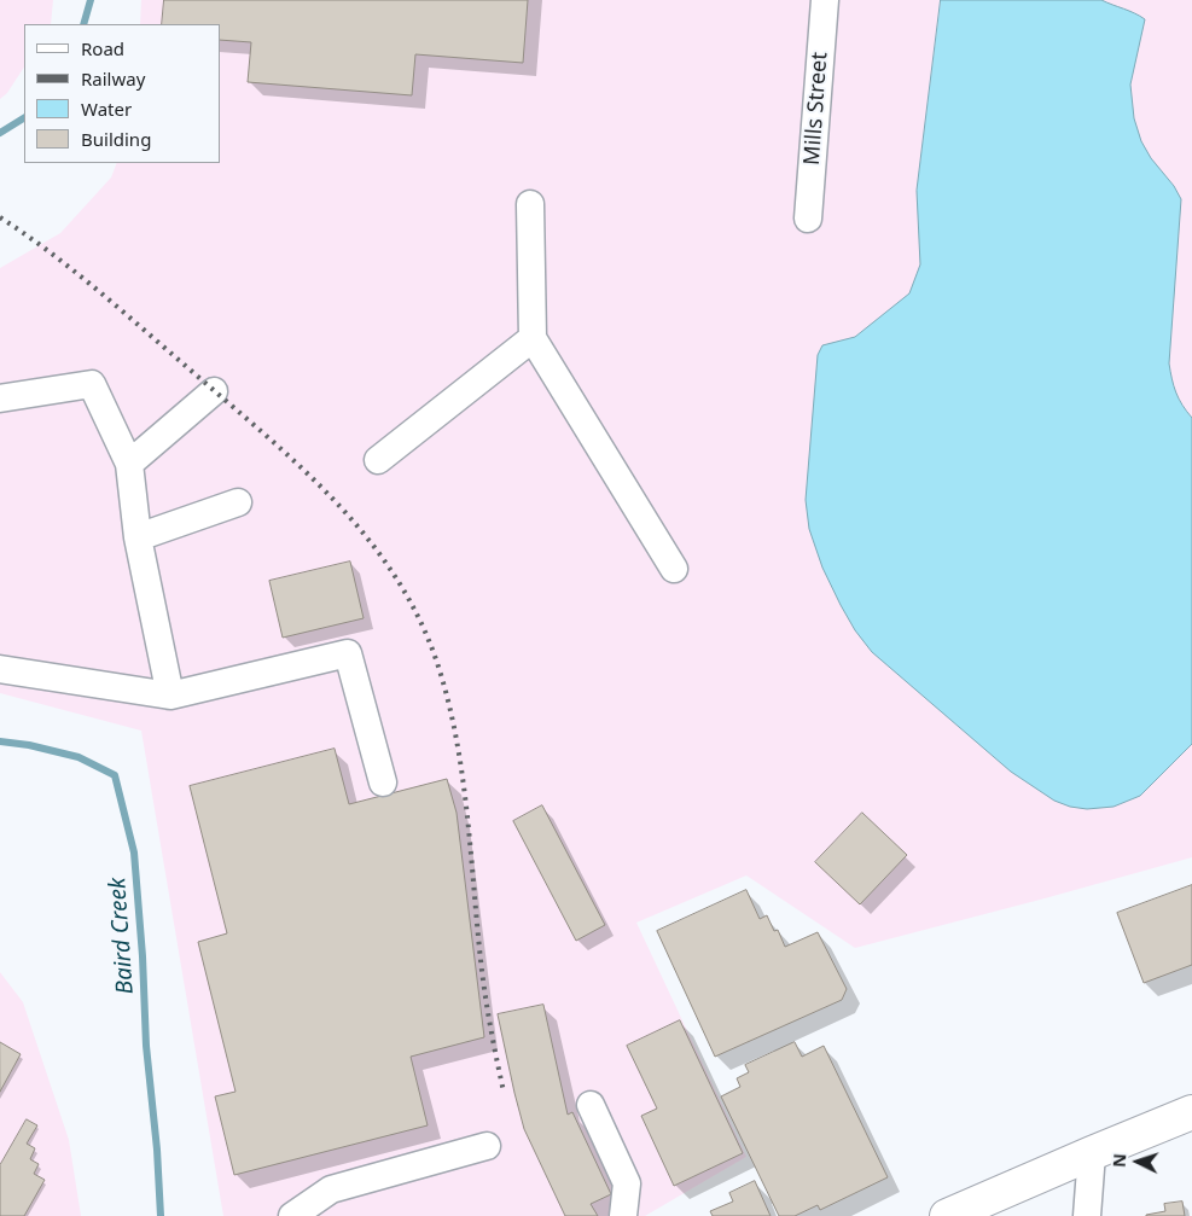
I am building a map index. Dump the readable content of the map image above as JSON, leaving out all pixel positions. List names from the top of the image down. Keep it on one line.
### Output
{"streets":{"street":["Mills Street"]},"water":["Baird Creek"],"legend":["Road","Railway","Water","Building"],"north":"left"}
